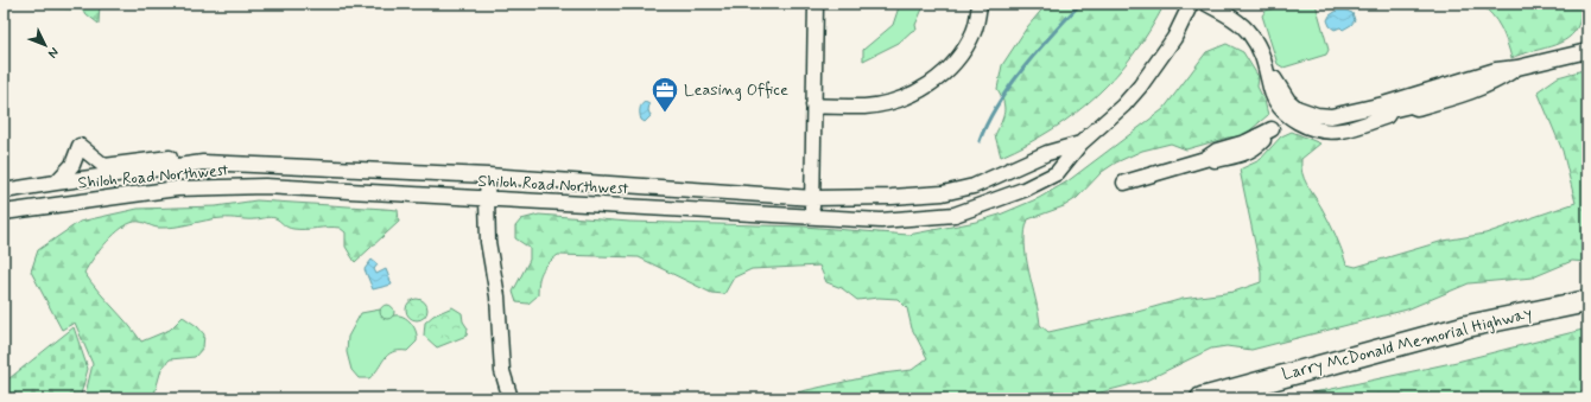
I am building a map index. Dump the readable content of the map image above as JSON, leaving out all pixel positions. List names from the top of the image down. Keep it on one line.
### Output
{"streets":{"highway":["Larry McDonald Memorial Highway"],"street":["Shiloh Road Northwest"]},"places":{"office":["Leasing Office"]},"north":"bottom right"}
